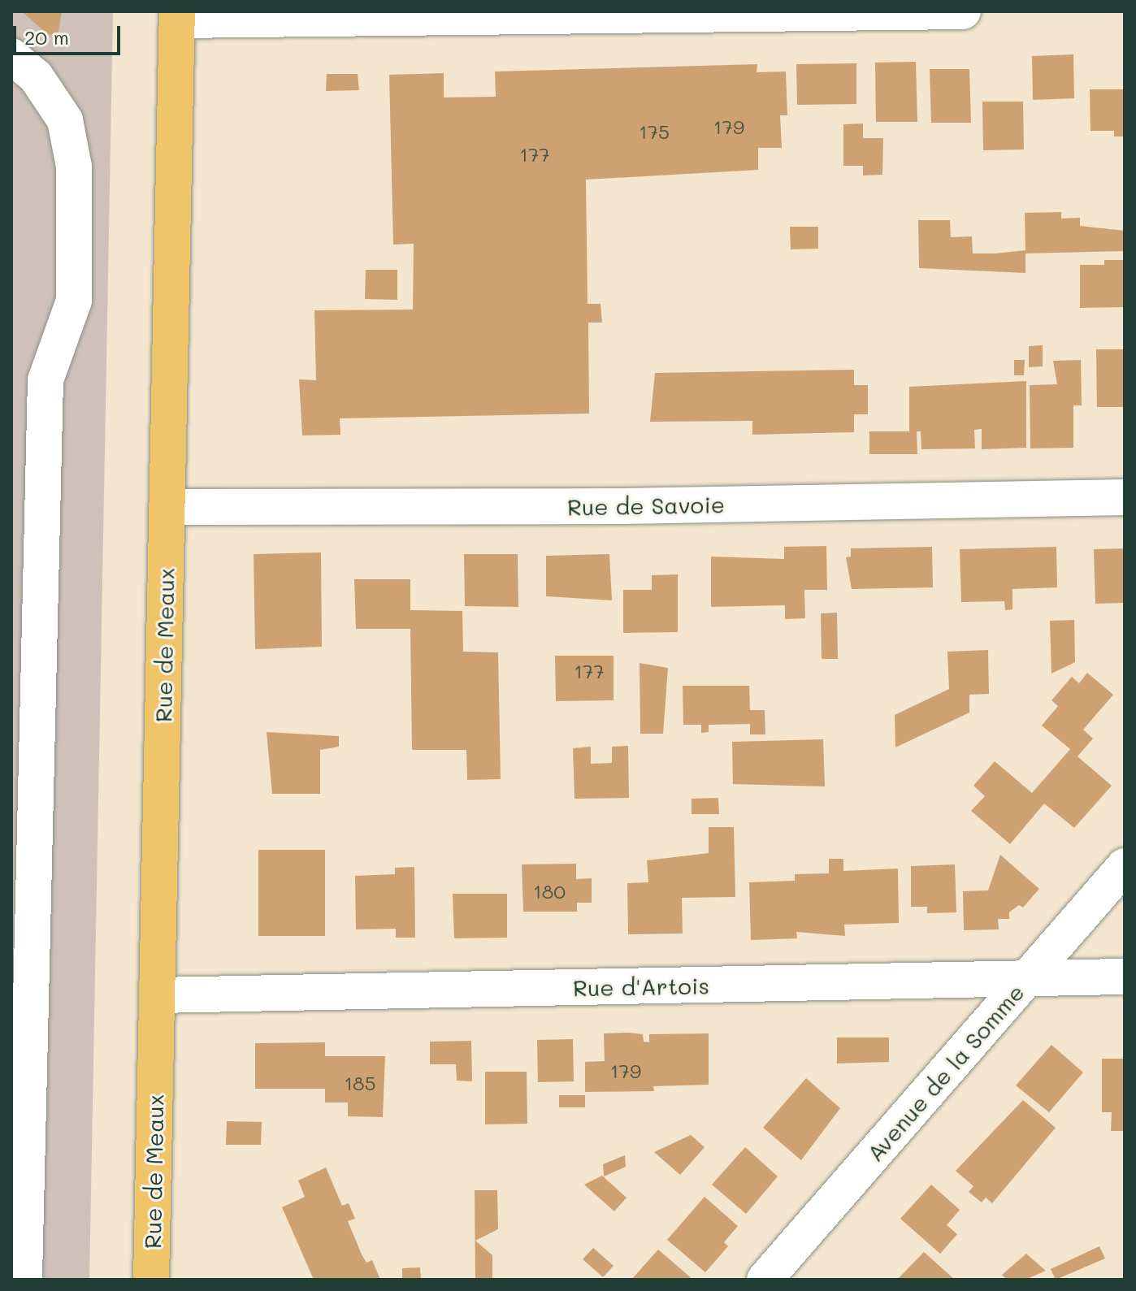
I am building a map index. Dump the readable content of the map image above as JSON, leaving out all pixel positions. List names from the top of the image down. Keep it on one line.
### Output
{"streets":{"main road":["Rue de Meaux"],"street":["Rue de Savoie","Rue d'Artois","Avenue de la Somme"]},"crossings":[["Rue de Savoie","Rue de Meaux"],["Rue de Meaux","Rue d'Artois"],["Rue d'Artois","Avenue de la Somme"]],"house_numbers":["179","175","177","177","180","179","185"],"scale_bar":"20 m"}
